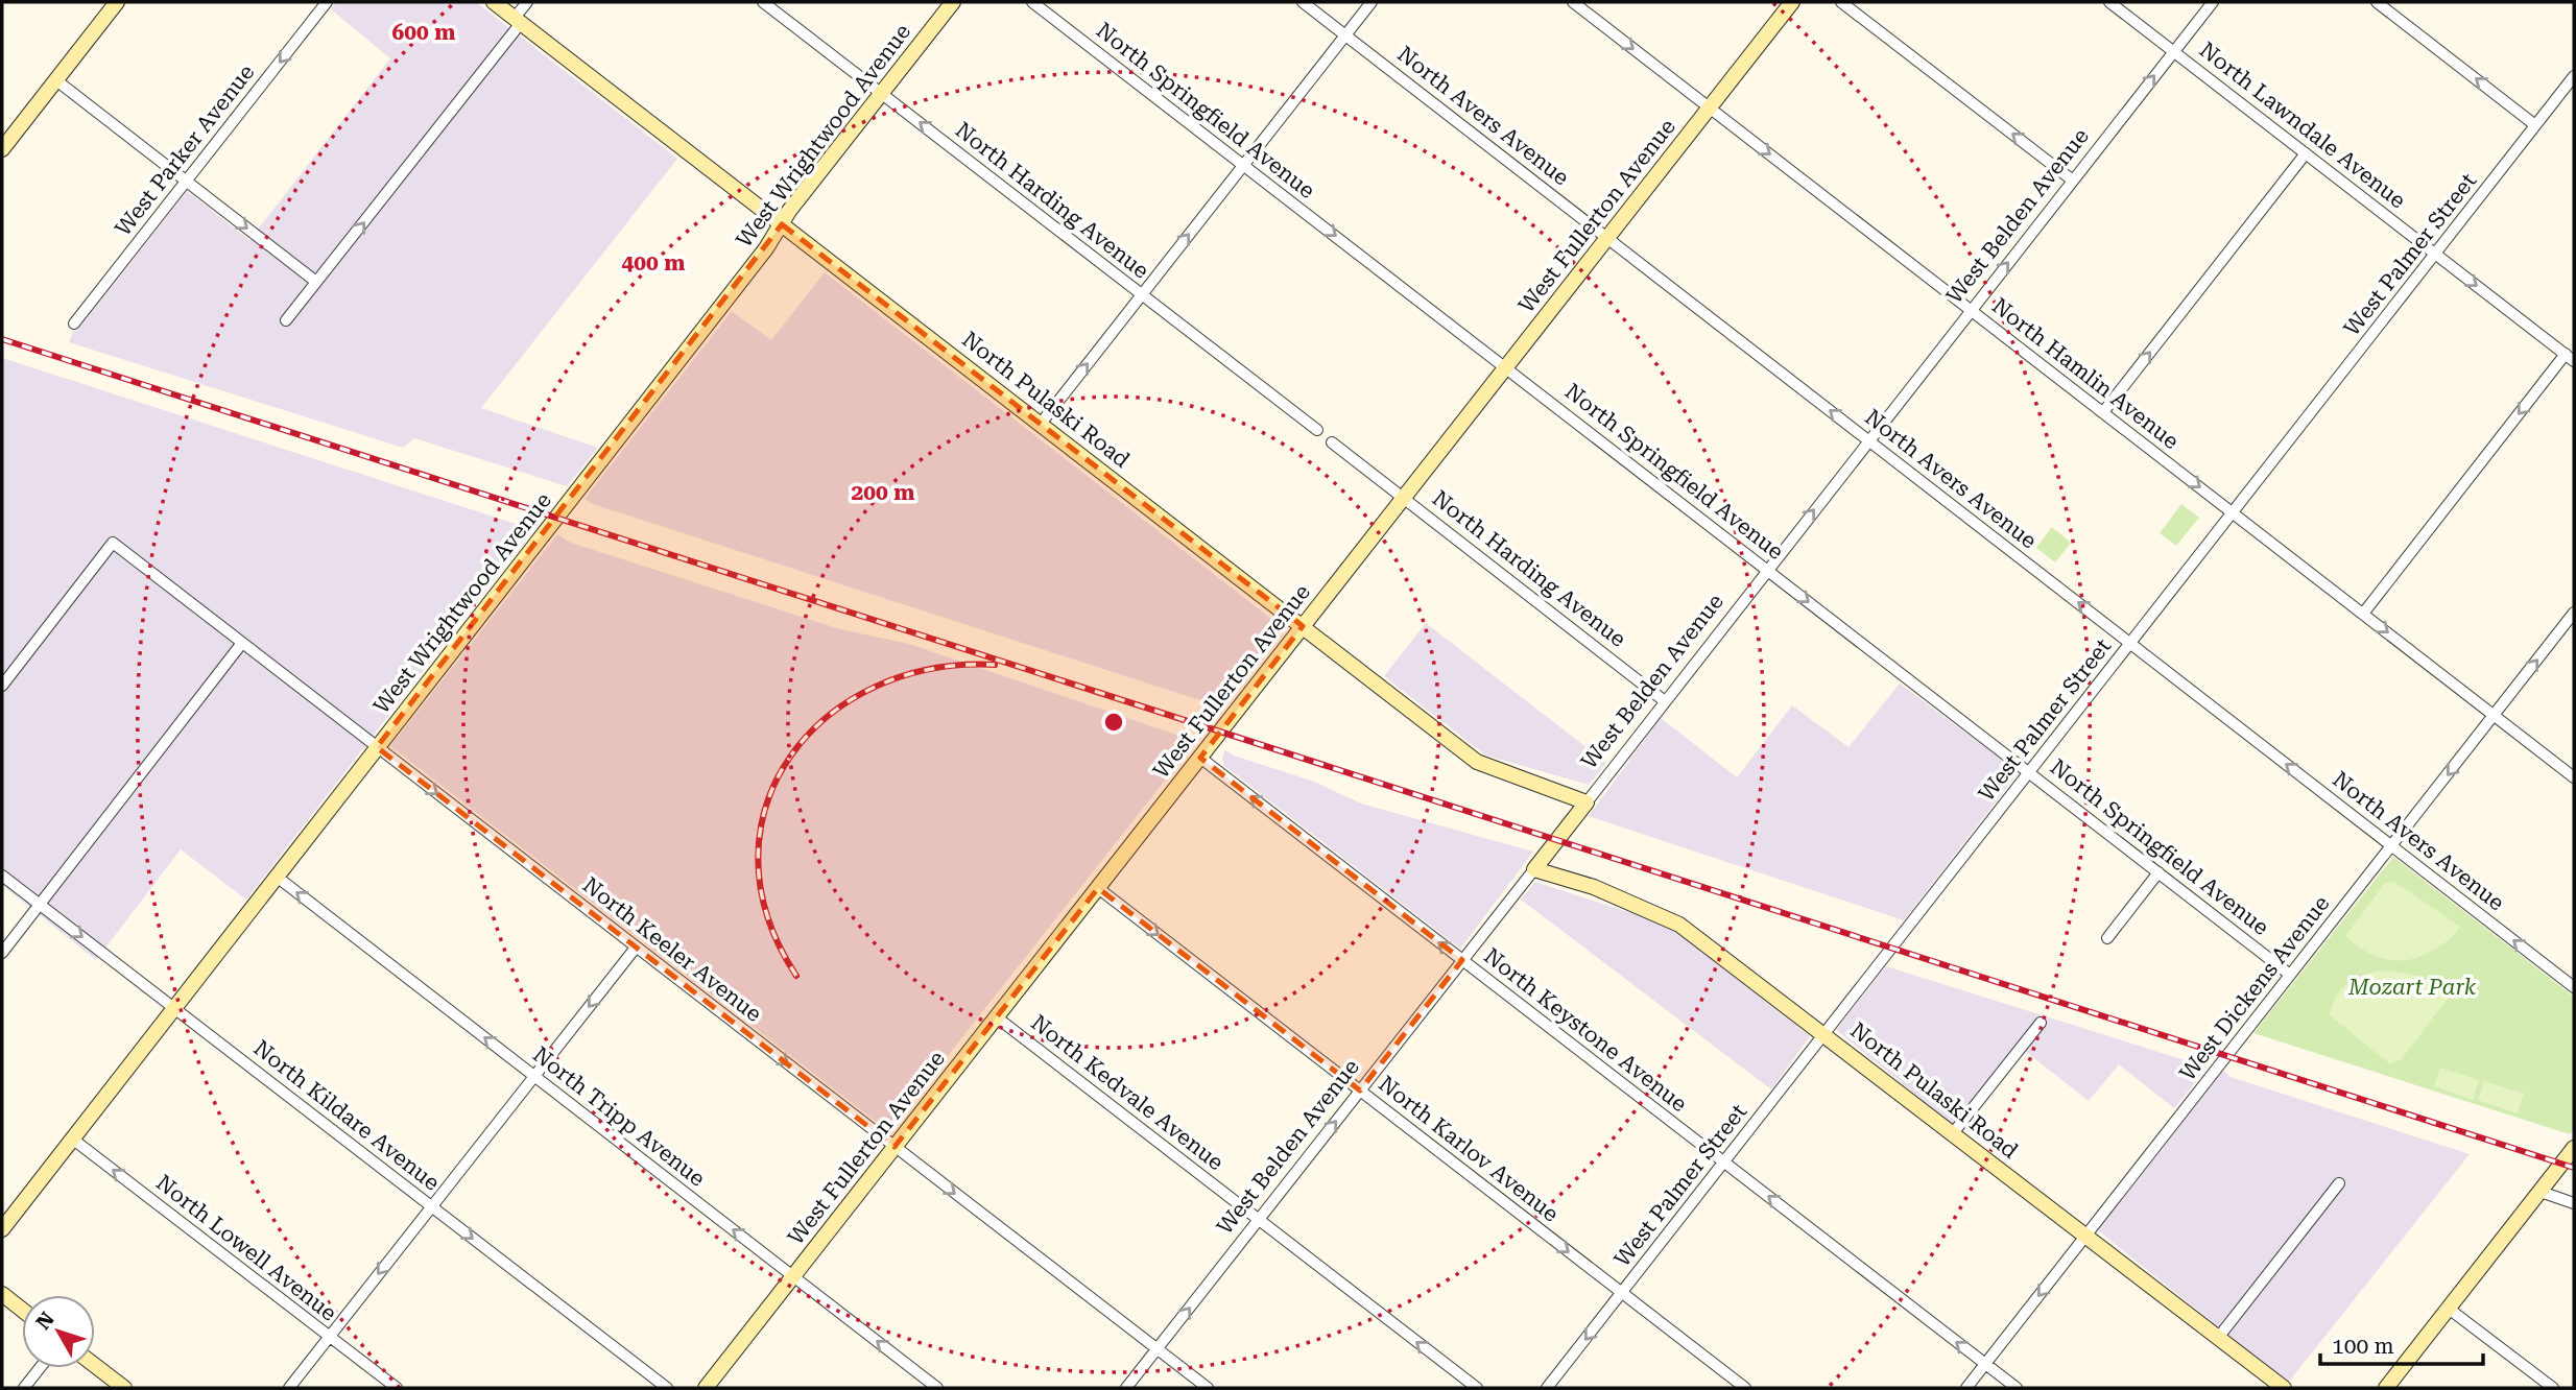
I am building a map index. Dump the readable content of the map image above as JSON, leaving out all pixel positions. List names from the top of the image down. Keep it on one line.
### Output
{"streets":{"main road":["West Wrightwood Avenue","West Fullerton Avenue","West Belden Avenue","North Pulaski Road"],"street":["North Springfield Avenue","North Avers Avenue","North Lawndale Avenue","West Parker Avenue","North Harding Avenue","West Palmer Street","North Hamlin Avenue","North Keeler Avenue","West Dickens Avenue","North Keystone Avenue","North Kedvale Avenue","North Kildare Avenue","North Tripp Avenue","North Karlov Avenue","North Lowell Avenue"]},"crossings":[["North Springfield Avenue","West Fullerton Avenue"],["North Springfield Avenue","West Belden Avenue"],["North Springfield Avenue","West Palmer Street"],["North Springfield Avenue","West Dickens Avenue"],["North Avers Avenue","West Fullerton Avenue"],["North Avers Avenue","West Belden Avenue"],["North Avers Avenue","West Palmer Street"],["North Avers Avenue","West Dickens Avenue"],["North Lawndale Avenue","West Belden Avenue"],["North Lawndale Avenue","West Palmer Street"],["West Wrightwood Avenue","North Harding Avenue"],["West Wrightwood Avenue","North Pulaski Road"],["West Wrightwood Avenue","North Keeler Avenue"],["West Wrightwood Avenue","North Kildare Avenue"],["West Wrightwood Avenue","North Tripp Avenue"],["West Wrightwood Avenue","North Lowell Avenue"],["North Harding Avenue","West Fullerton Avenue"],["North Harding Avenue","West Belden Avenue"],["West Fullerton Avenue","North Hamlin Avenue"],["West Fullerton Avenue","North Pulaski Road"],["West Fullerton Avenue","North Keeler Avenue"],["West Fullerton Avenue","North Keystone Avenue"],["West Fullerton Avenue","North Kedvale Avenue"],["West Fullerton Avenue","North Tripp Avenue"],["West Fullerton Avenue","North Karlov Avenue"],["West Belden Avenue","North Hamlin Avenue"],["West Belden Avenue","North Pulaski Road"],["West Belden Avenue","North Keeler Avenue"],["West Belden Avenue","North Keystone Avenue"],["West Belden Avenue","North Kedvale Avenue"],["West Belden Avenue","North Karlov Avenue"],["West Palmer Street","North Hamlin Avenue"],["West Palmer Street","North Pulaski Road"],["West Palmer Street","North Keystone Avenue"],["West Palmer Street","North Karlov Avenue"],["North Hamlin Avenue","West Dickens Avenue"],["North Pulaski Road","West Dickens Avenue"],["West Dickens Avenue","North Keystone Avenue"]],"one_way":["North Springfield Avenue","North Avers Avenue","West Parker Avenue","West Belden Avenue","North Hamlin Avenue","North Keeler Avenue","North Keystone Avenue","North Kedvale Avenue","North Kildare Avenue","North Tripp Avenue","North Karlov Avenue","North Lowell Avenue"],"parks":["Mozart Park"],"scale_bar":"100 m","north":"top left","rings":["600 m","400 m","200 m"]}
